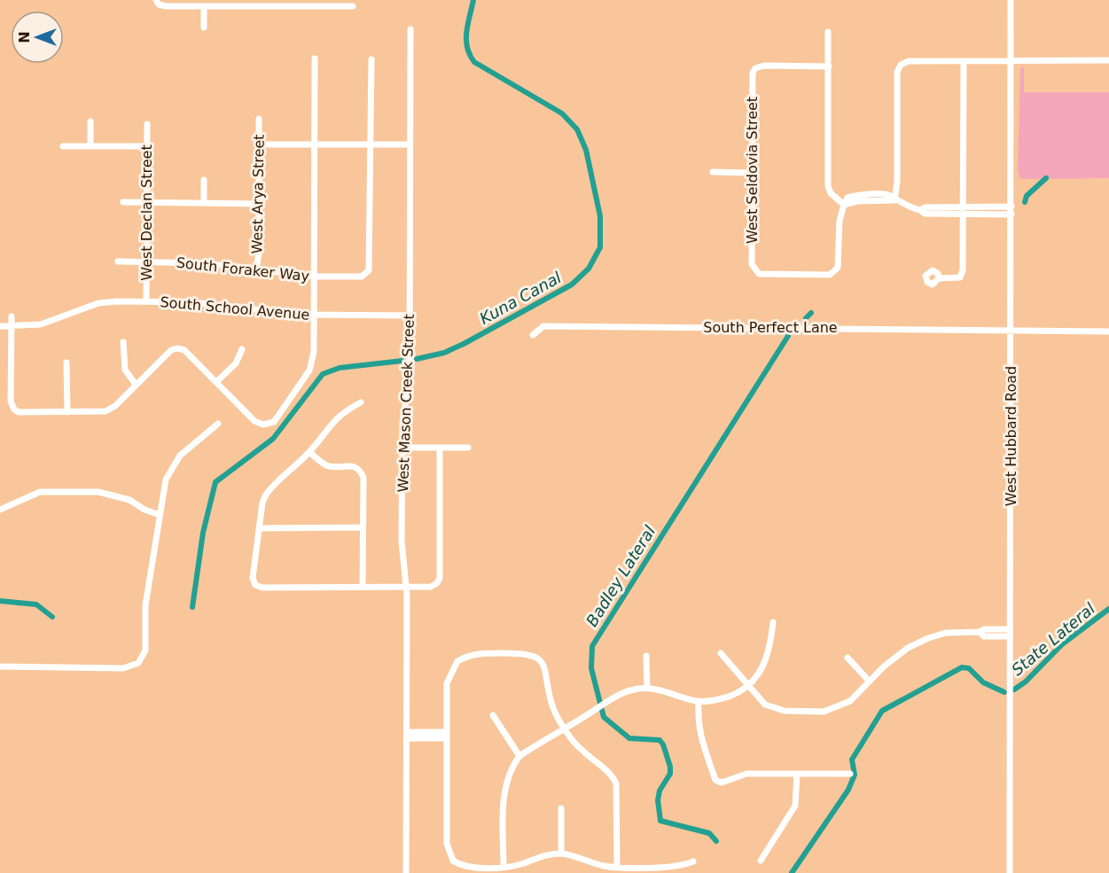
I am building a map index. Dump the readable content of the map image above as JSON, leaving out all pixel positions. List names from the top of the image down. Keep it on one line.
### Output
{"streets":{"street":["West Seldovia Street","West Arya Street","West Declan Street","South Foraker Way","South School Avenue","South Perfect Lane","West Mason Creek Street","West Hubbard Road"]},"crossings":[["West Arya Street","South Foraker Way"],["West Declan Street","South Foraker Way"],["West Declan Street","South School Avenue"],["South School Avenue","West Mason Creek Street"],["South Perfect Lane","West Hubbard Road"]],"water":["Kuna Canal","Badley Lateral","State Lateral"],"north":"left"}
